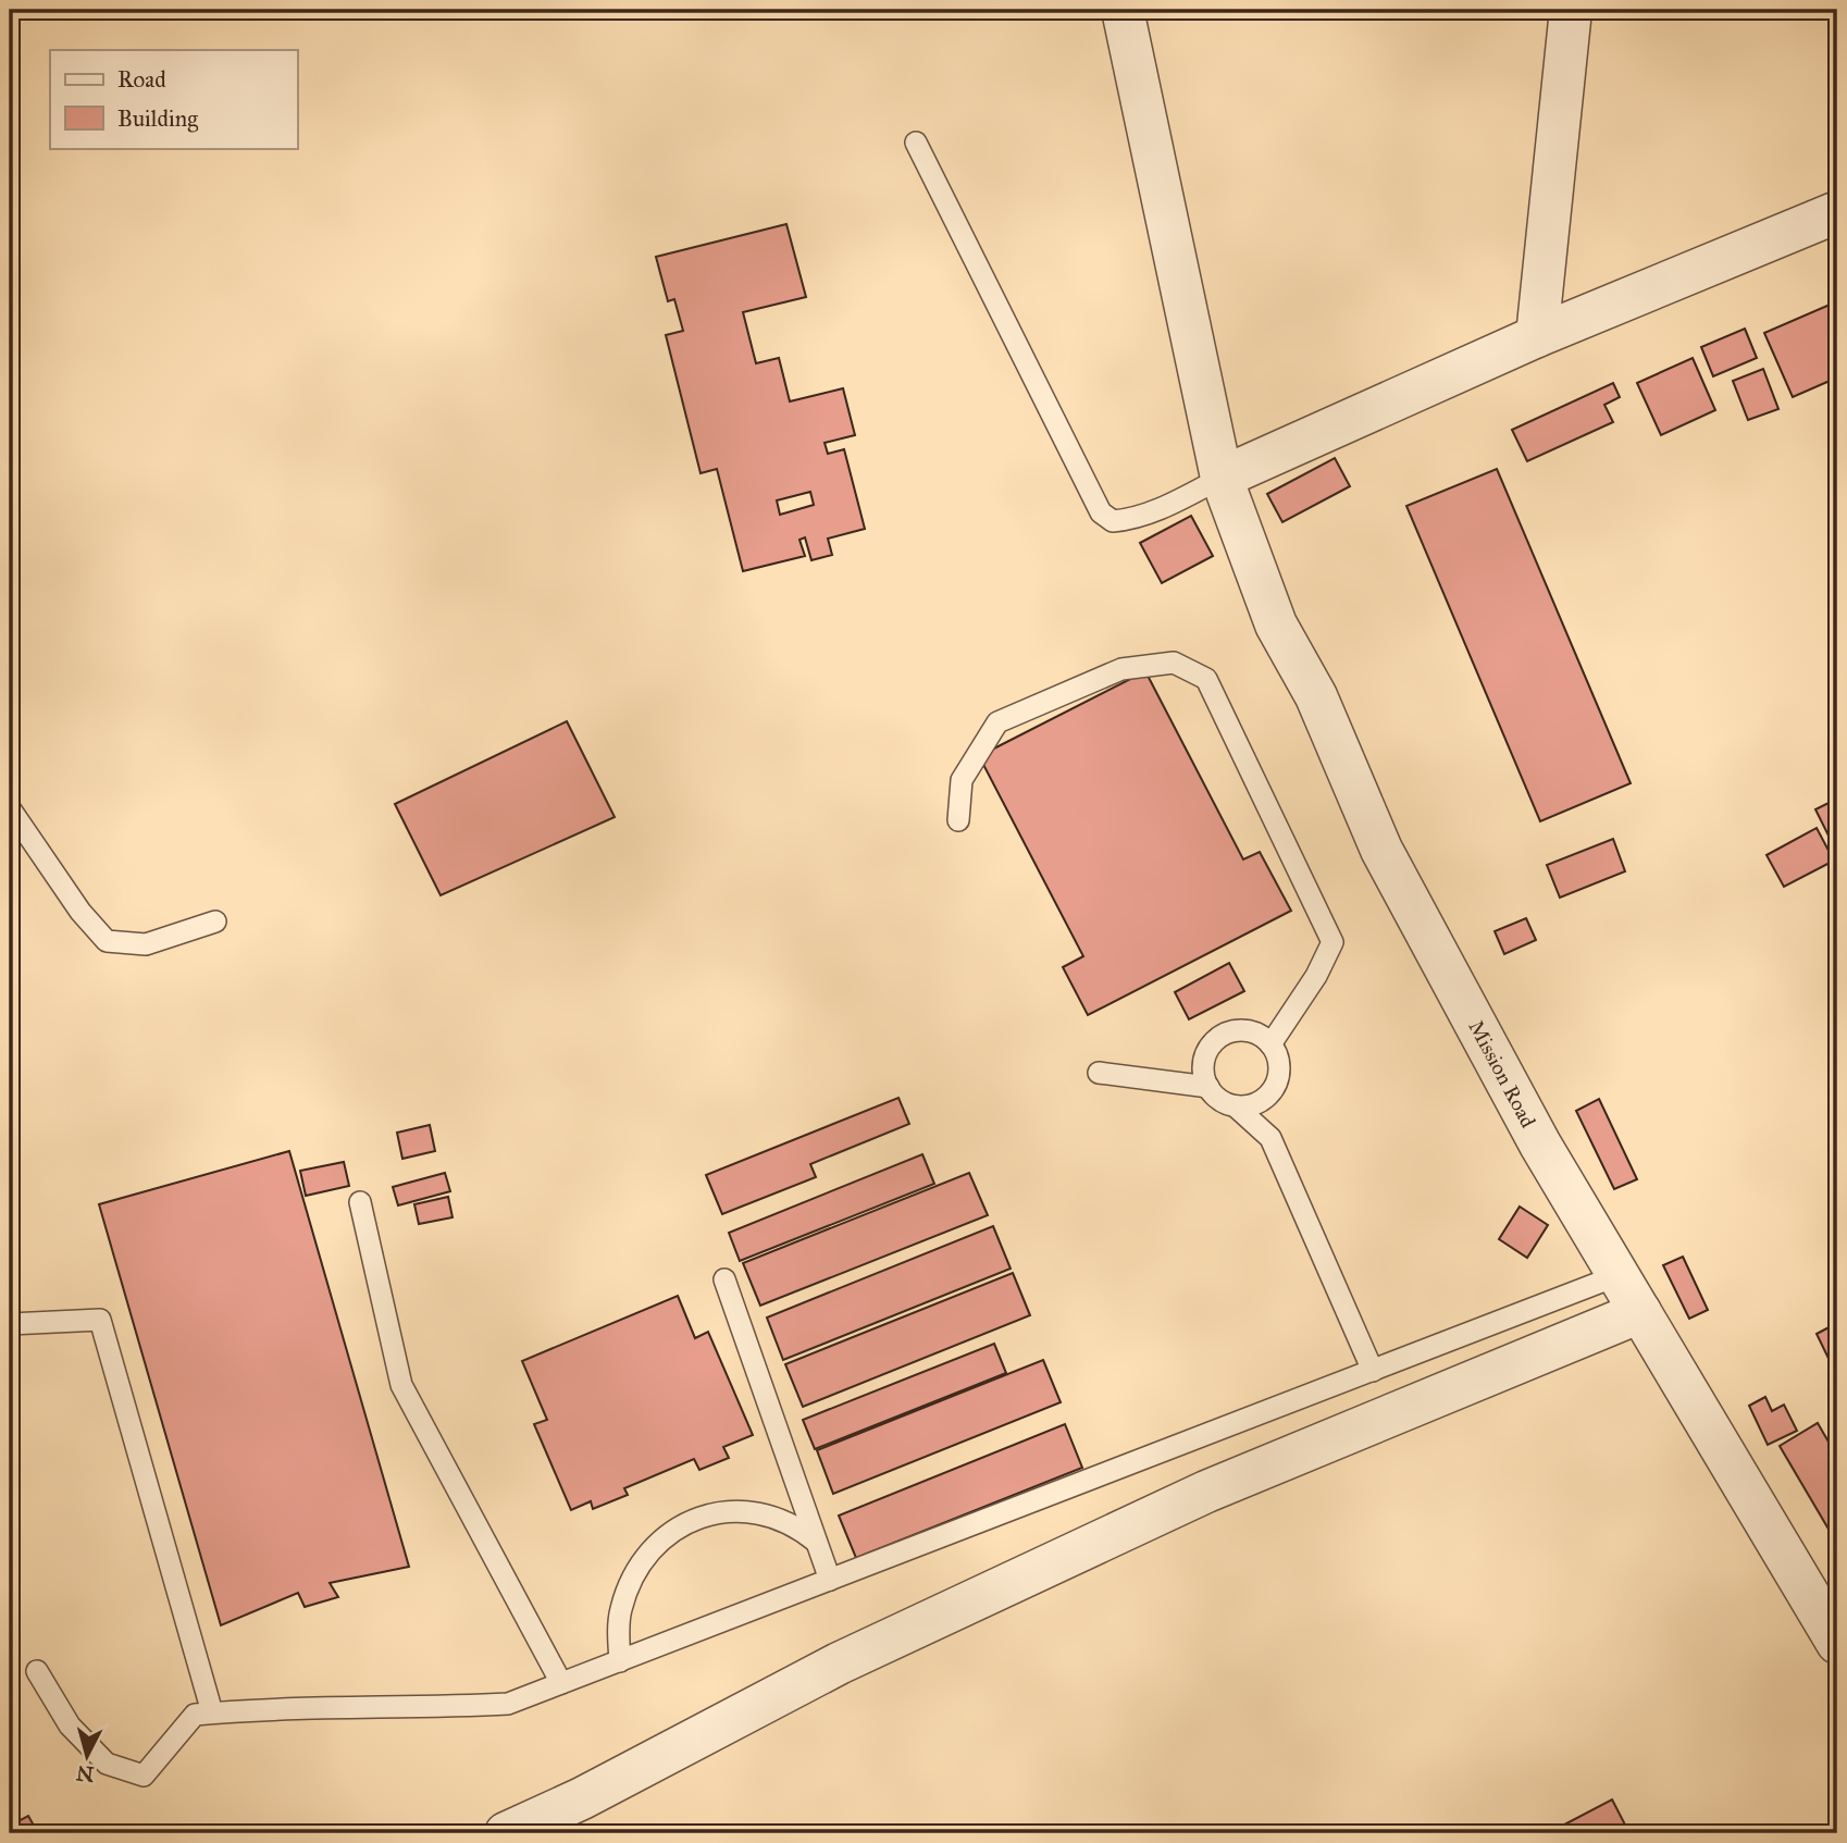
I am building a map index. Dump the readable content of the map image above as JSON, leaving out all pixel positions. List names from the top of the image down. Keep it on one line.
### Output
{"streets":{"street":["Mission Road"]},"legend":["Road","Building"],"north":"bottom"}
